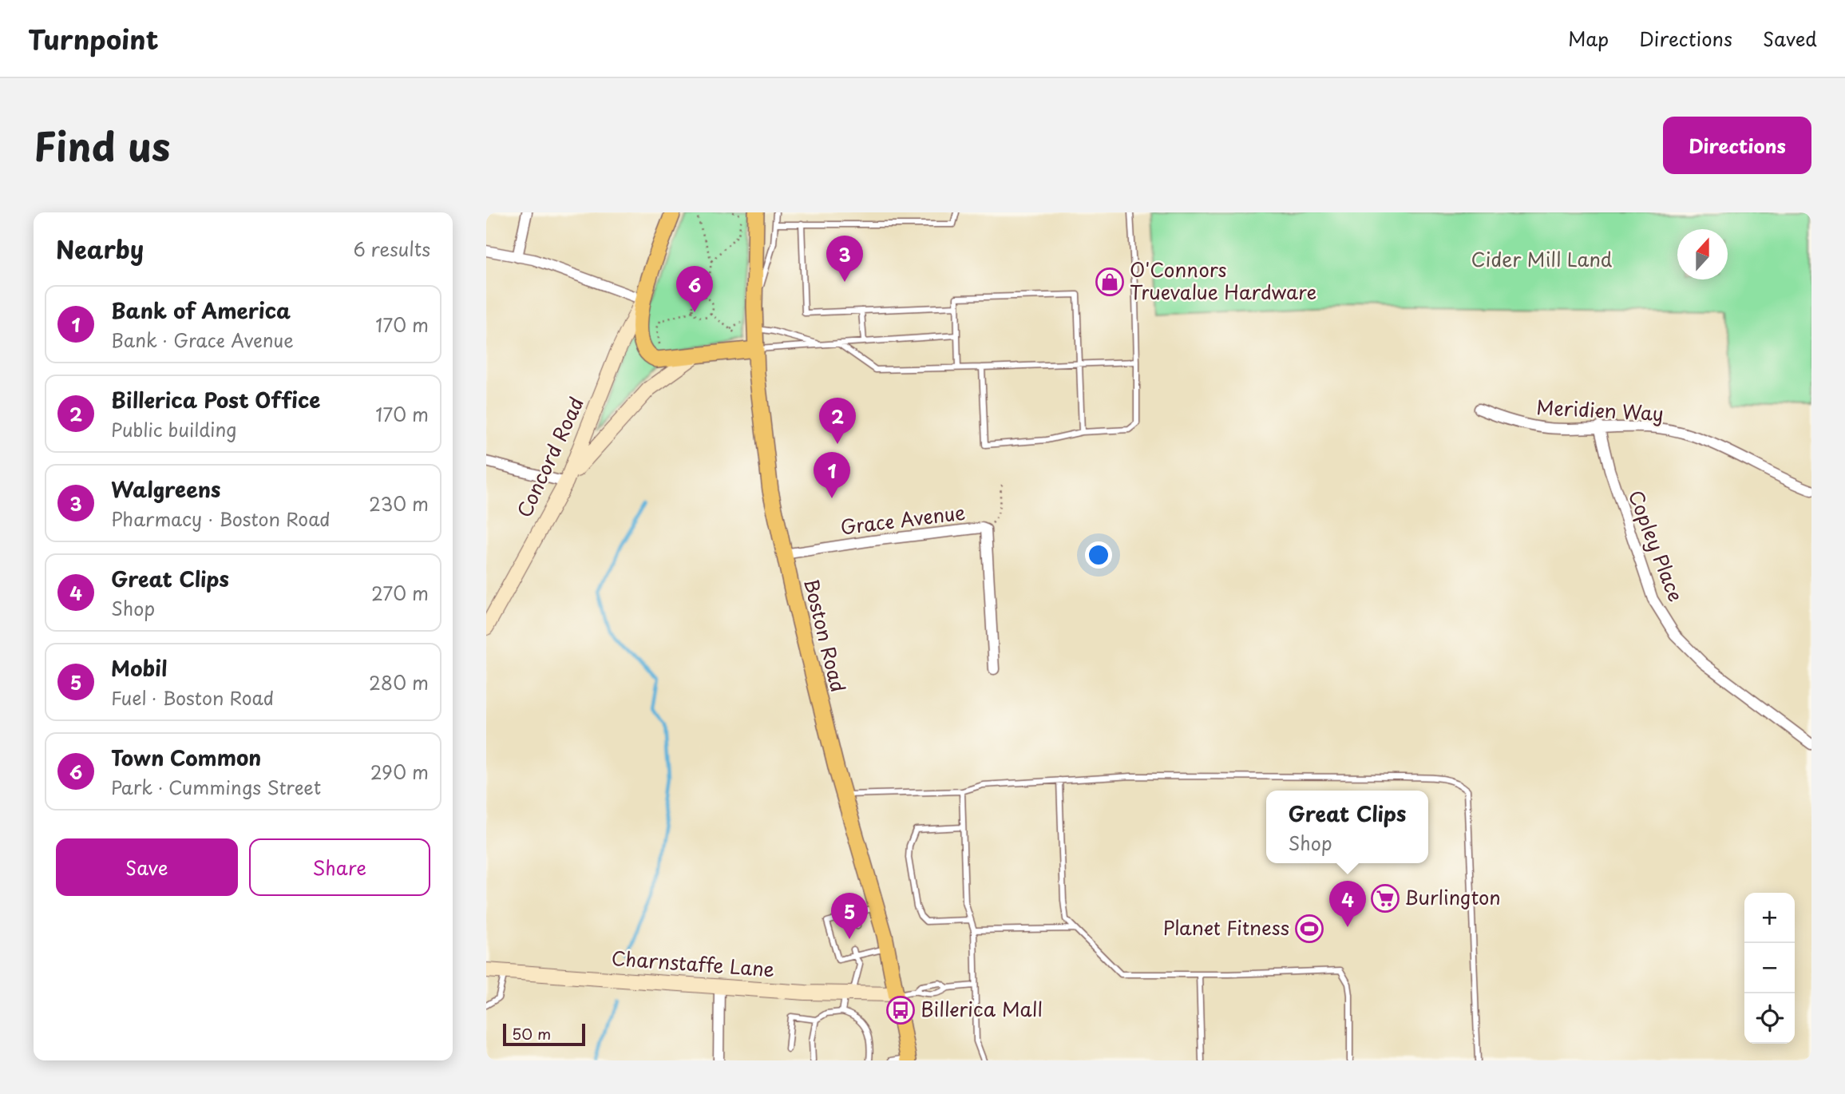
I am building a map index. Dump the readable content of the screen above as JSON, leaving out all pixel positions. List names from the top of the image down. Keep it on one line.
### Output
{"streets":{"main road":["Concord Road","Boston Road","Charnstaffe Lane"],"street":["Meridien Way","Grace Avenue","Copley Place"]},"crossings":[["Meridien Way","Copley Place"],["Concord Road","Boston Road"],["Grace Avenue","Boston Road"],["Boston Road","Charnstaffe Lane"]],"parks":["Cider Mill Land"],"places":{"shop":["O'Connors Truevalue Hardware"],"supermarket":["Burlington"],"sports":["Planet Fitness"],"bus stop":["Billerica Mall"]},"scale_bar":"50 m","north":"top","page":{"header":"Turnpoint","nav":["Map","Directions","Saved"],"title":"Find us","buttons":["Directions",["Save","Share"]],"heading":["Nearby","6 results"],"pins":["3","6","2","1","4","5"],"list":[{"mark":"1","name":"Bank of America","note":"Bank · Grace Avenue","value":"170 m"},{"mark":"2","name":"Billerica Post Office","note":"Public building","value":"170 m"},{"mark":"3","name":"Walgreens","note":"Pharmacy · Boston Road","value":"230 m"},{"mark":"4","name":"Great Clips","note":"Shop","value":"270 m"},{"mark":"5","name":"Mobil","note":"Fuel · Boston Road","value":"280 m"},{"mark":"6","name":"Town Common","note":"Park · Cummings Street","value":"290 m"}],"popup":["Great Clips","Shop"],"map_buttons":["+","−"],"scale":"50 m"}}
